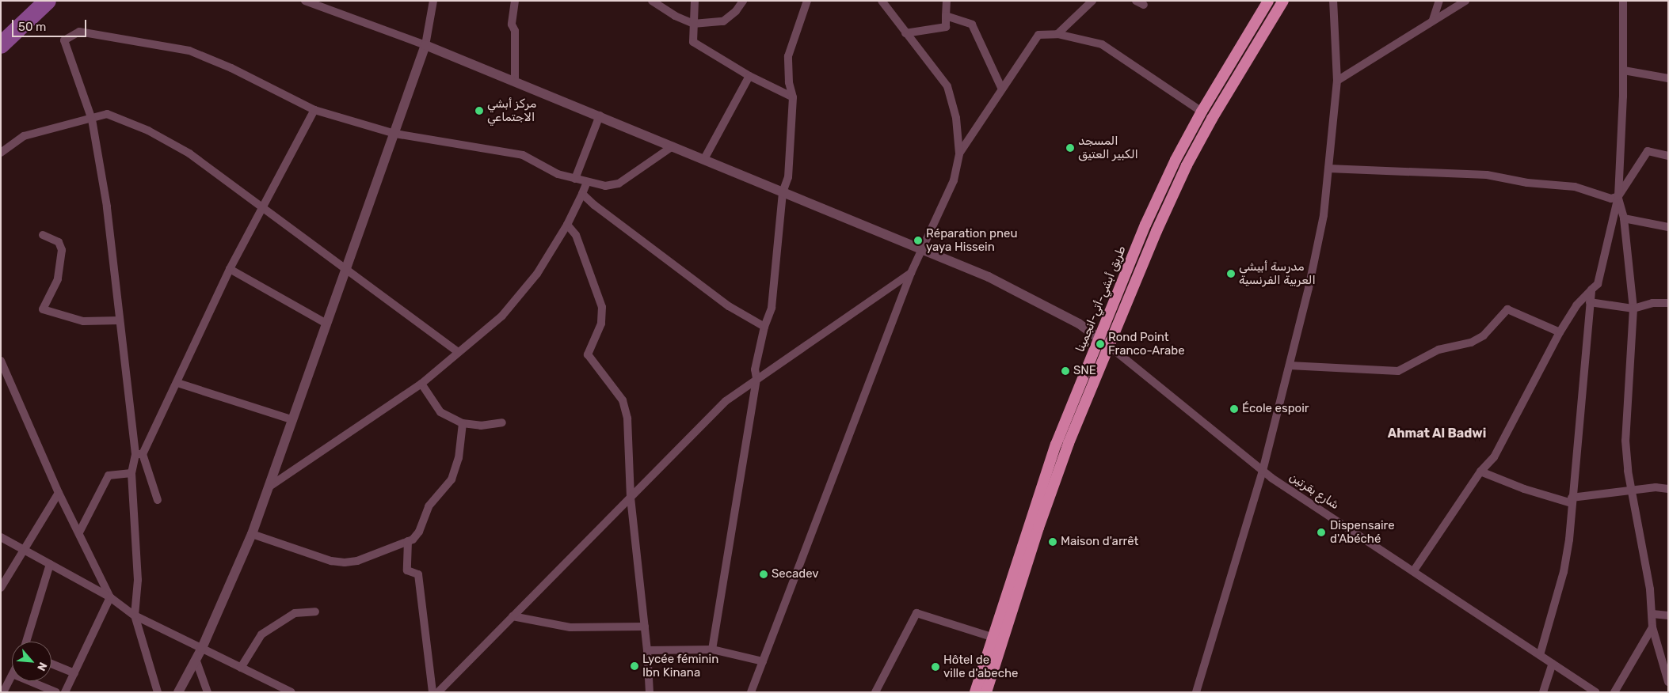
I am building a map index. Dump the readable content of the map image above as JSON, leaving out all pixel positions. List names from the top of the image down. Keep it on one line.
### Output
{"streets":{"highway":["طريق أبشي-أتي-انجمينا"],"street":["شارع بقرتين"]},"districts":["Ahmat Al Badwi"],"places":["مركز أبشي الاجتماعي","المسجد الكبير العتيق","Réparation pneu yaya Hissein","مدرسة أبيشي العربية الفرنسية","Rond Point Franco-Arabe","SNE","École espoir","Dispensaire d'Abéché","Maison d'arrêt","Secadev","Lycée féminin Ibn Kinana","Hôtel de ville d'abeche"],"scale_bar":"50 m","north":"bottom right"}
